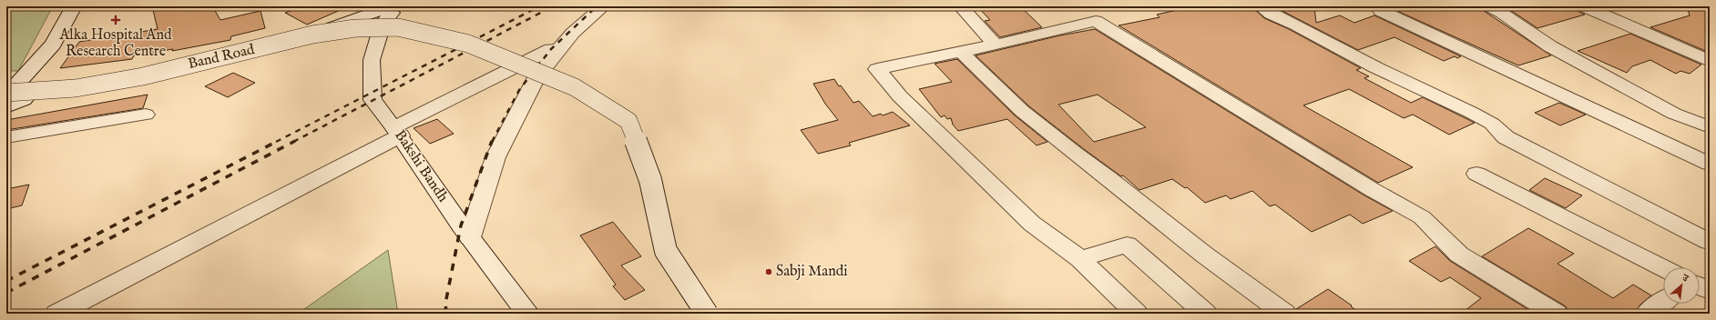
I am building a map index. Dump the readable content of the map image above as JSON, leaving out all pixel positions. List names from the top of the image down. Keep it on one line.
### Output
{"streets":{"street":["Band Road","Bakshi Bandh"]},"places":{"health":["Alka Hospital And Research Centre"],"other":["Sabji Mandi"]},"north":"top right"}
